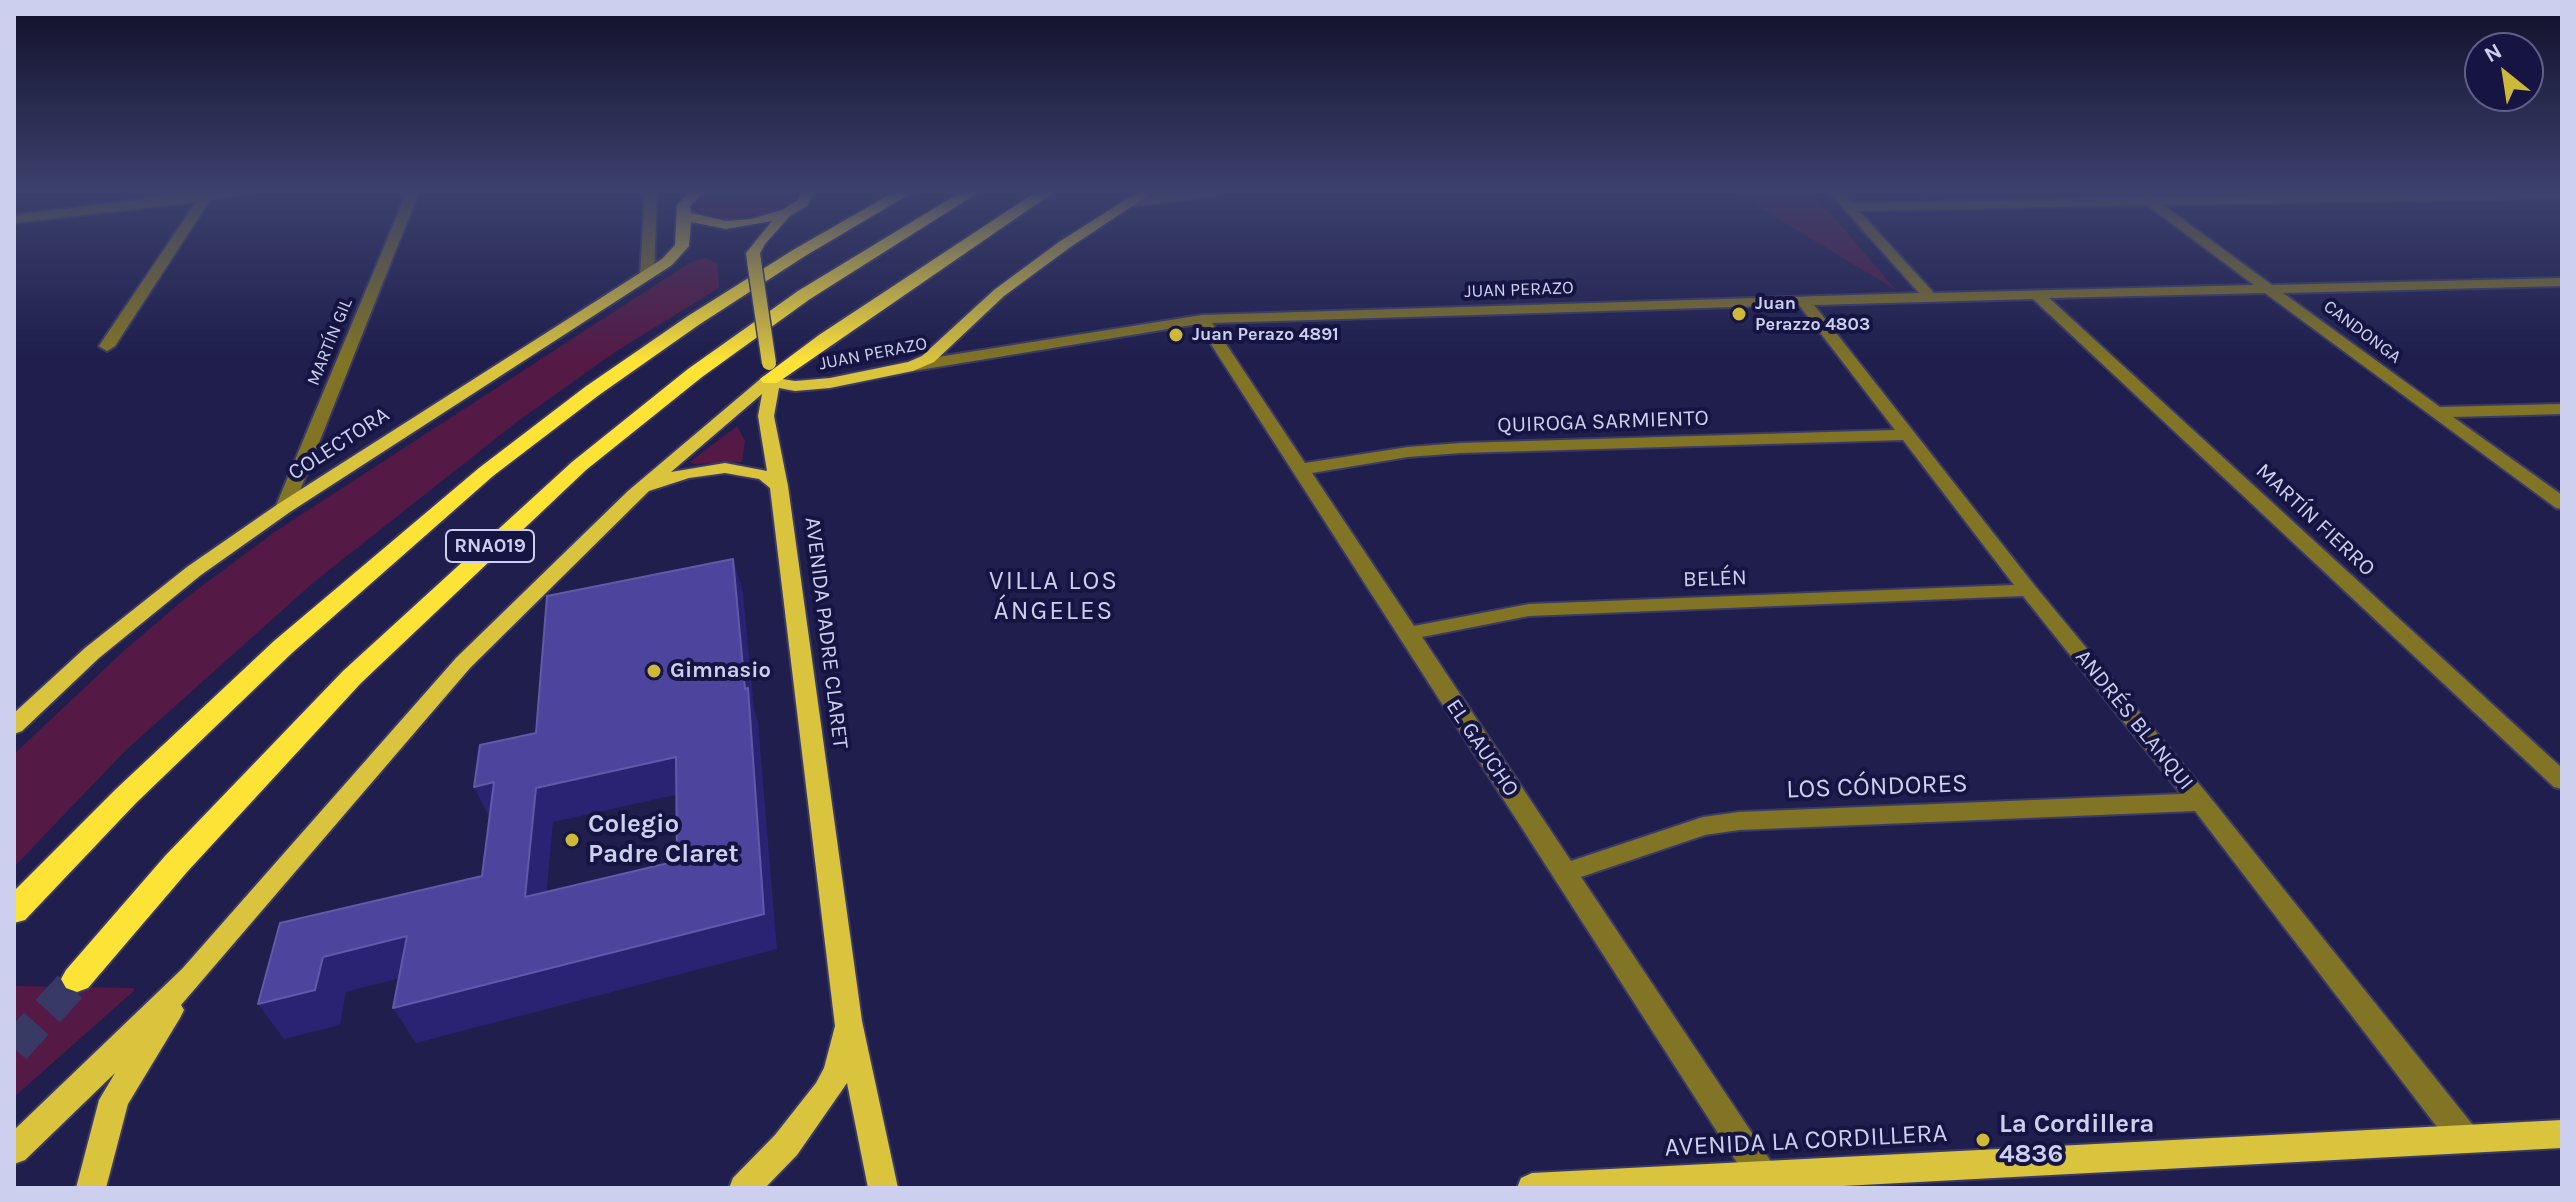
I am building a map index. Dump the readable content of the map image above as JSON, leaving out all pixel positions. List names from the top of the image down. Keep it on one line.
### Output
{"streets":{"highway":["RNA019"],"main road":["JUAN PERAZO","COLECTORA","AVENIDA PADRE CLARET","AVENIDA LA CORDILLERA"],"street":["CANDONGA","MARTÍN GIL","QUIROGA SARMIENTO","MARTÍN FIERRO","BELÉN","ANDRÉS BLANQUI","EL GAUCHO","LOS CÓNDORES"]},"crossings":[["JUAN PERAZO","CANDONGA"],["JUAN PERAZO","MARTÍN FIERRO"],["JUAN PERAZO","AVENIDA PADRE CLARET"],["JUAN PERAZO","ANDRÉS BLANQUI"],["JUAN PERAZO","EL GAUCHO"],["MARTÍN GIL","COLECTORA"],["QUIROGA SARMIENTO","ANDRÉS BLANQUI"],["QUIROGA SARMIENTO","EL GAUCHO"],["BELÉN","ANDRÉS BLANQUI"],["BELÉN","EL GAUCHO"],["ANDRÉS BLANQUI","LOS CÓNDORES"],["ANDRÉS BLANQUI","AVENIDA LA CORDILLERA"],["EL GAUCHO","LOS CÓNDORES"],["EL GAUCHO","AVENIDA LA CORDILLERA"]],"districts":["VILLA LOS ÁNGELES"],"places":["Juan Perazzo 4803","Juan Perazo 4891","Gimnasio","Colegio Padre Claret","La Cordillera 4836"],"north":"top left"}
